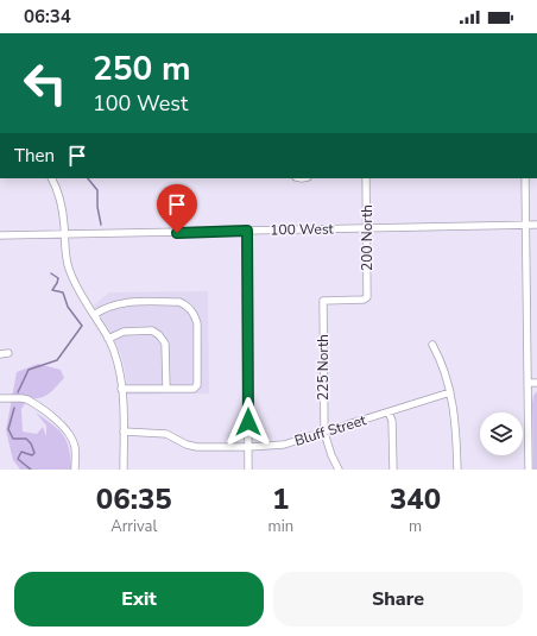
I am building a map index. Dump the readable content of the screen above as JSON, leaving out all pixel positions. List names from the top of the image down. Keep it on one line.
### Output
{"streets":{"street":["100 West","200 North","225 North","Bluff Street"]},"crossings":[["100 West","200 North"],["200 North","225 North"],["225 North","Bluff Street"]],"page":{"status":"06:34","turn":["250 m","100 West"],"then":"Then","eta":["06:35","Arrival","1","min","340","m"],"buttons":["Exit","Share"]}}
